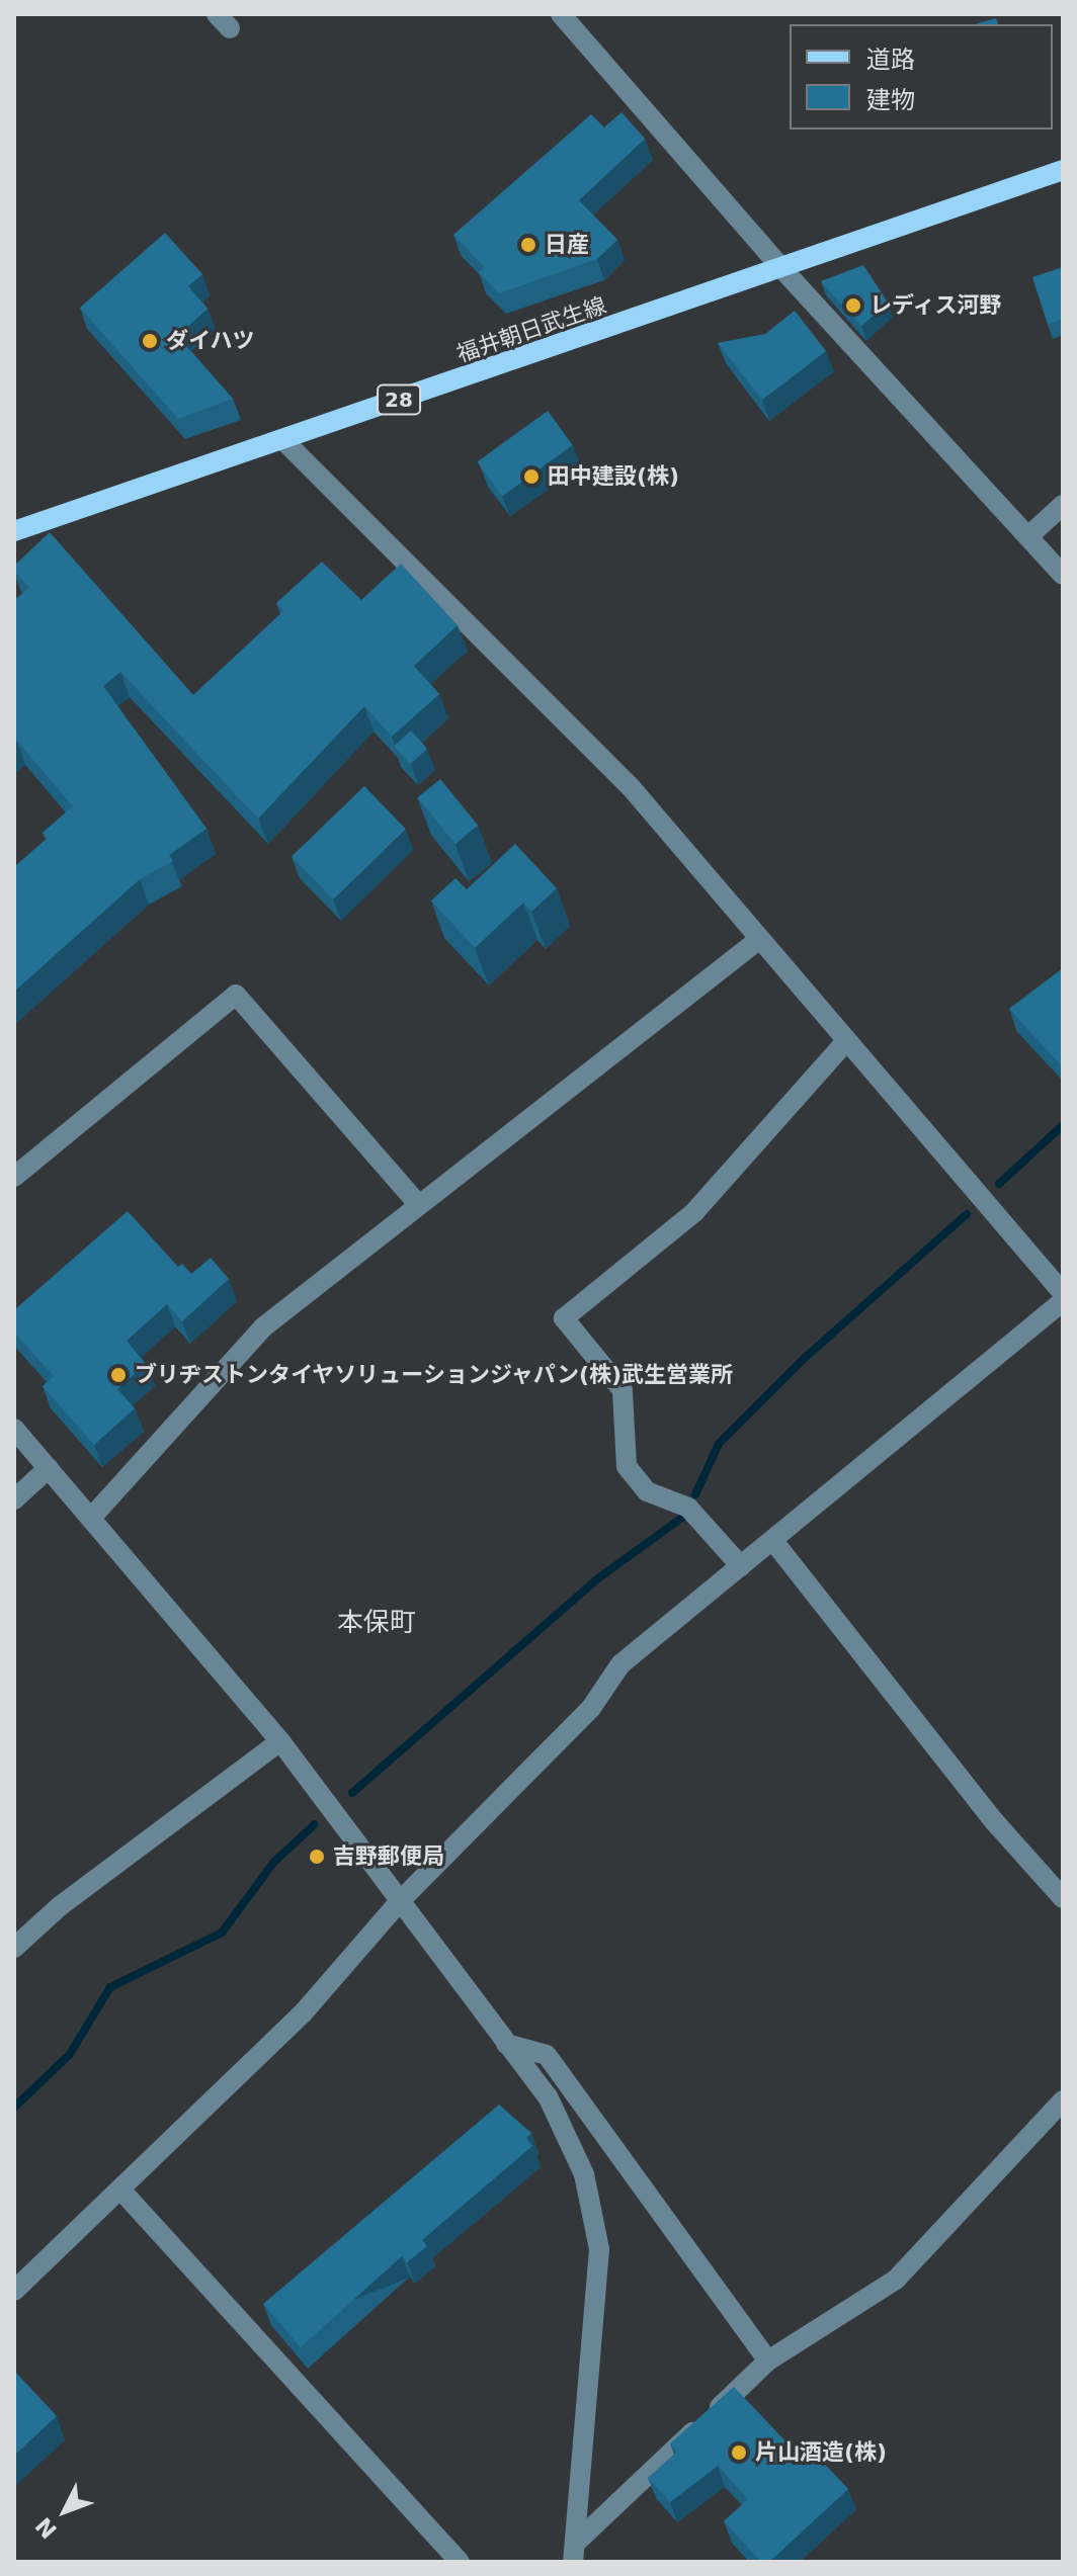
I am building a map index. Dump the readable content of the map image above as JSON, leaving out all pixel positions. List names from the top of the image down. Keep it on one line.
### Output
{"streets":{"main road":["福井朝日武生線","28"]},"districts":["本保町"],"places":["日産","レディス河野","ダイハツ","田中建設(株)","ブリヂストンタイヤソリューションジャパン(株)武生営業所","吉野郵便局","片山酒造(株)"],"legend":["道路","建物"],"north":"bottom left"}
